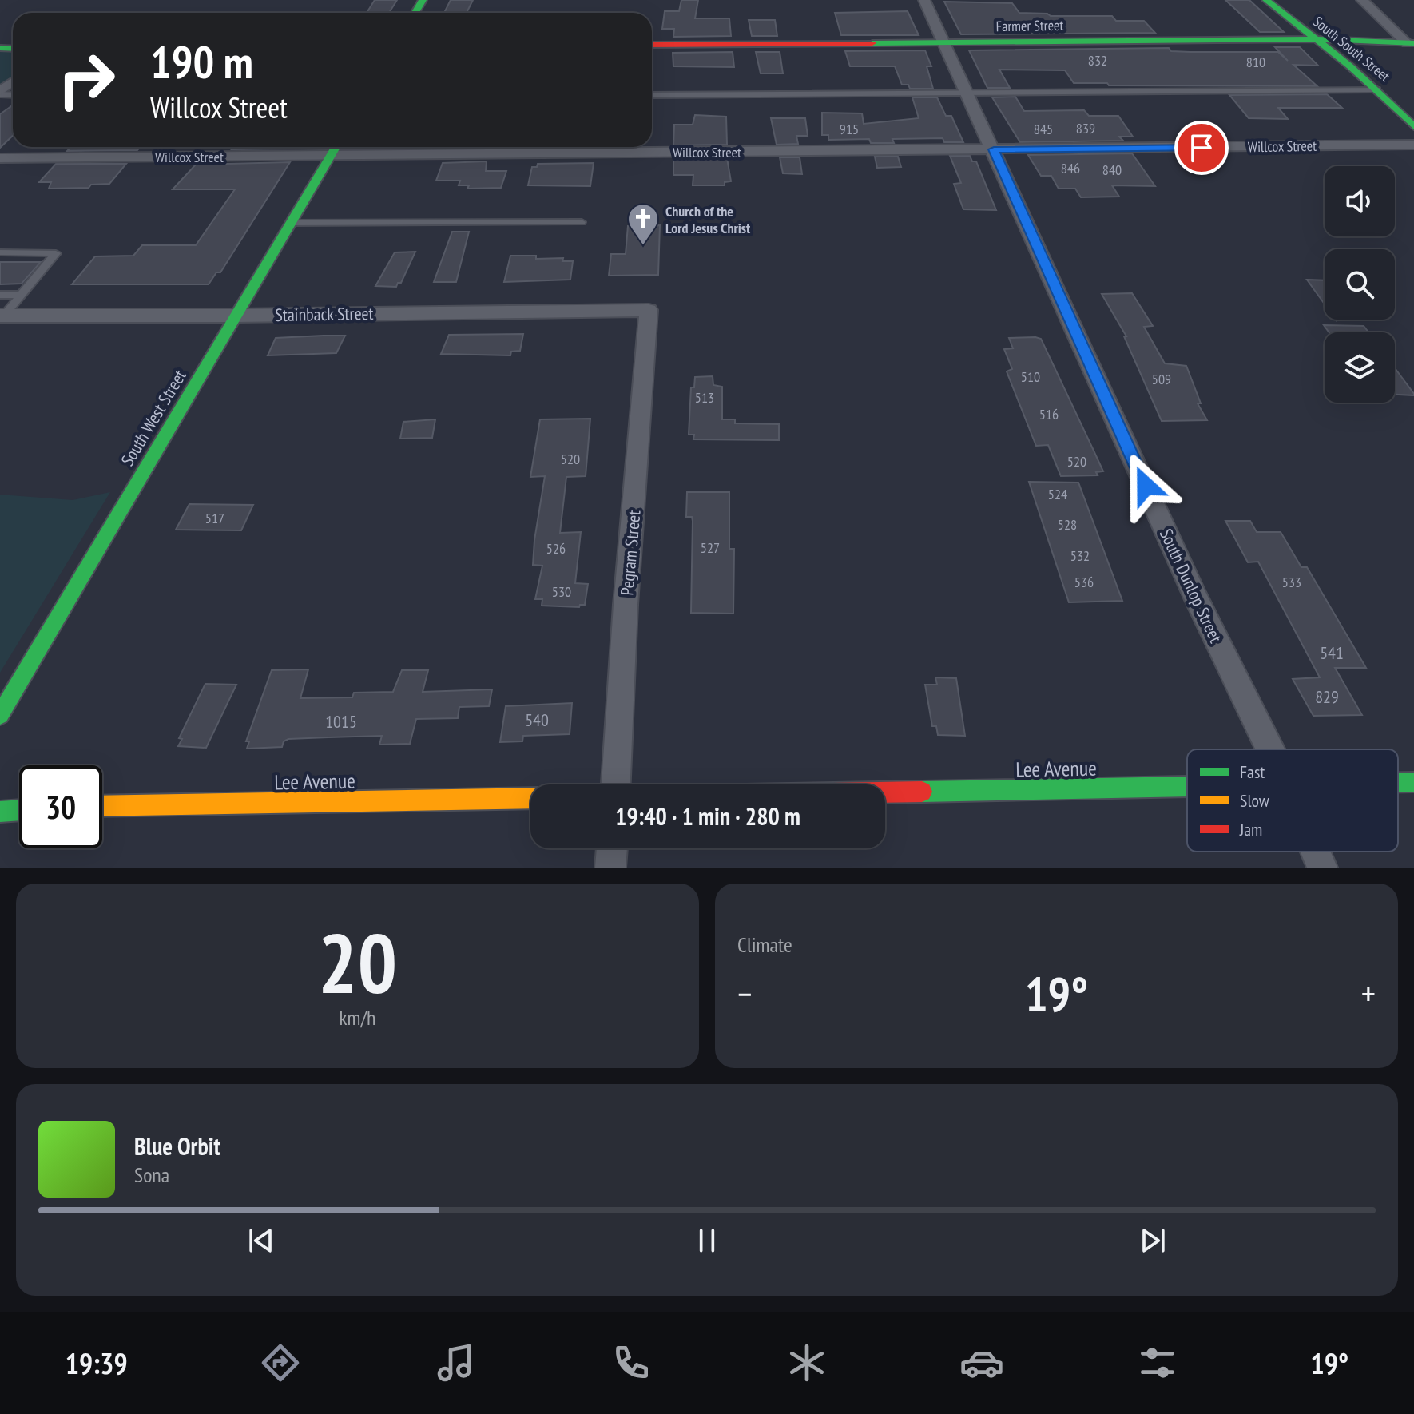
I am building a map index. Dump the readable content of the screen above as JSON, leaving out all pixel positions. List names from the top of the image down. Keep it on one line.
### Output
{"streets":{"street":["Farmer Street","South South Street","Willcox Street","Stainback Street","South West Street","Pegram Street","South Dunlop Street","Lee Avenue"]},"crossings":[["Farmer Street","South South Street"],["Farmer Street","South Dunlop Street"],["Willcox Street","South West Street"],["Willcox Street","South Dunlop Street"],["Stainback Street","South West Street"],["Stainback Street","Pegram Street"]],"places":{"church":["Church of the Lord Jesus Christ"]},"house_numbers":["832","810","839","915","845","846","840","510","509","513","516","520","520","524","517","528","527","526","532","536","533","530","541","829","540","1015"],"legend":["Fast","Slow","Jam"],"page":{"turn":["190 m","Willcox Street"],"limit":"30","trip":"19:40 · 1 min · 280 m","tile":[["20","km/h"],"Climate"],"heat":["−","19°","+"],"song":["Blue Orbit","Sona"],"tabs":["19:39","19°"]}}
